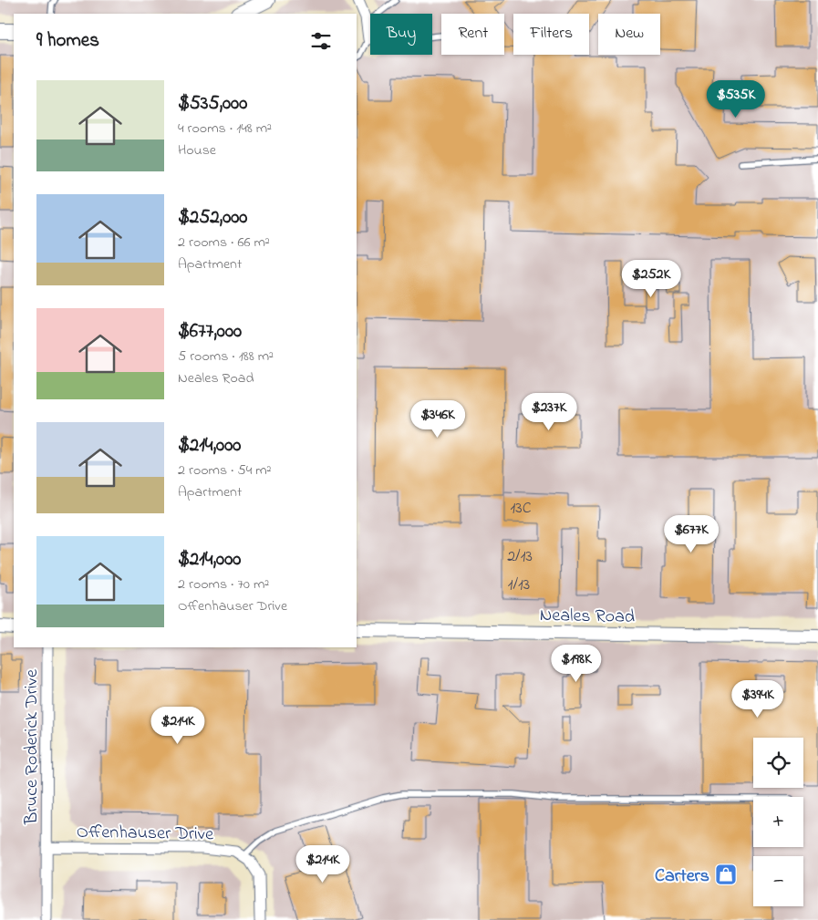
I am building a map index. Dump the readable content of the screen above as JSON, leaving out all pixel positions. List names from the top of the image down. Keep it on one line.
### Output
{"streets":{"street":["Neales Road","Bruce Roderick Drive","Offenhauser Drive"]},"crossings":[["Bruce Roderick Drive","Offenhauser Drive"]],"places":{"shop":["Carters"]},"house_numbers":["13C","2/13","1/13"],"page":{"chip":["Buy","Rent","Filters","New"],"heading":"9 homes","list":[{"name":"$535,000","note":"4 rooms · 148 m² · House"},{"name":"$252,000","note":"2 rooms · 66 m² · Apartment"},{"name":"$677,000","note":"5 rooms · 188 m² · Neales Road"},{"name":"$214,000","note":"2 rooms · 54 m² · Apartment"},{"name":"$214,000","note":"2 rooms · 70 m² · Offenhauser Drive"}],"price":["$535K","$252K","$237K","$346K","$677K","$198K","$394K","$214K","$214K"],"map_buttons":["+","−"]}}
